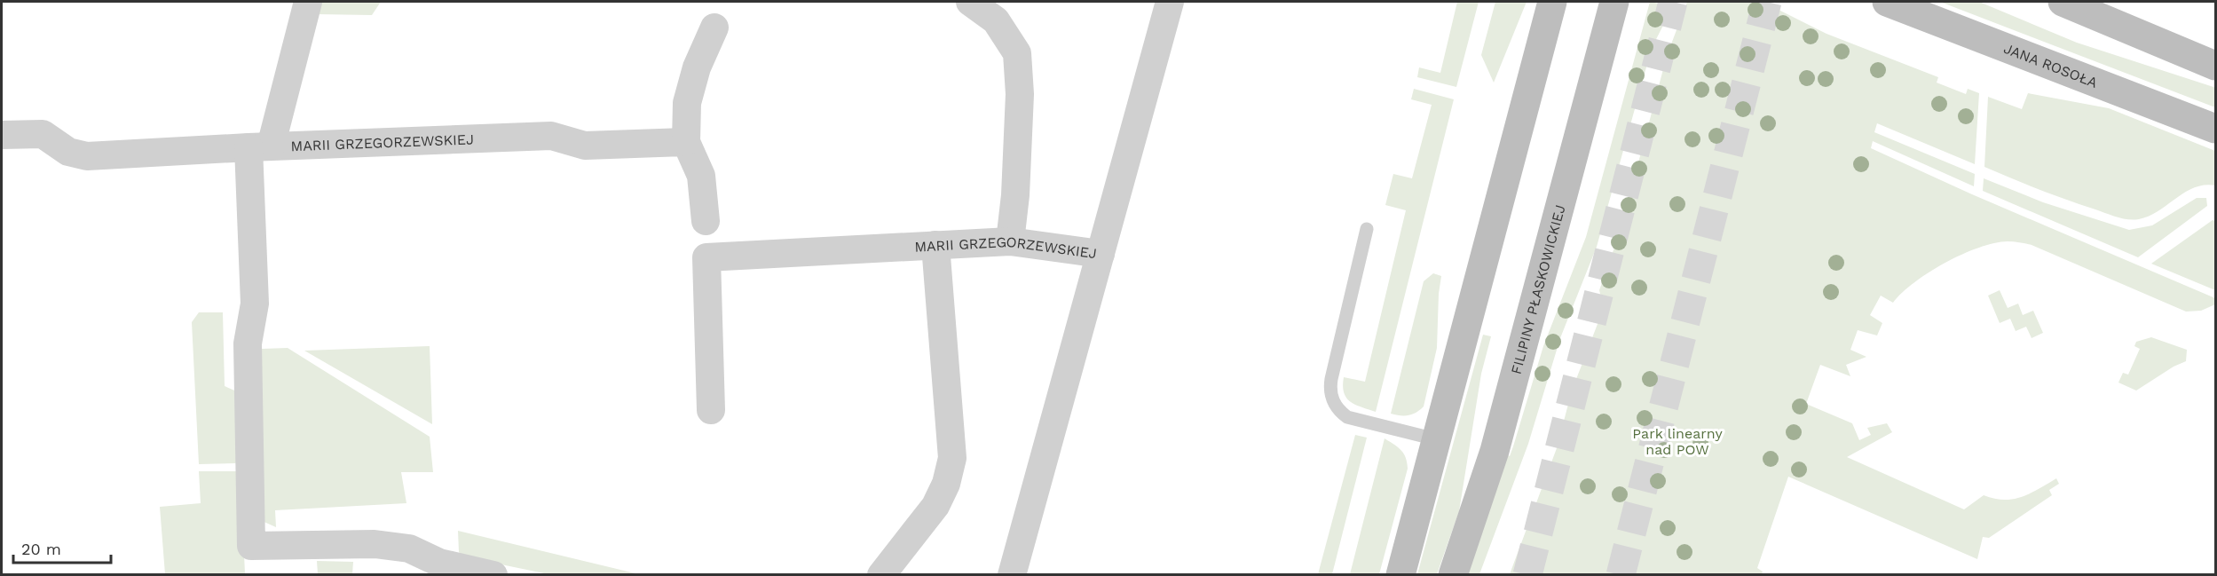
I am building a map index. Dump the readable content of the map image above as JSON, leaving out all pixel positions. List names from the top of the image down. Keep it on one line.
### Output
{"streets":{"main road":["JANA ROSOŁA","FILIPINY PŁASKOWICKIEJ"],"street":["MARII GRZEGORZEWSKIEJ"]},"parks":["Park linearny nad POW"],"scale_bar":"20 m"}
